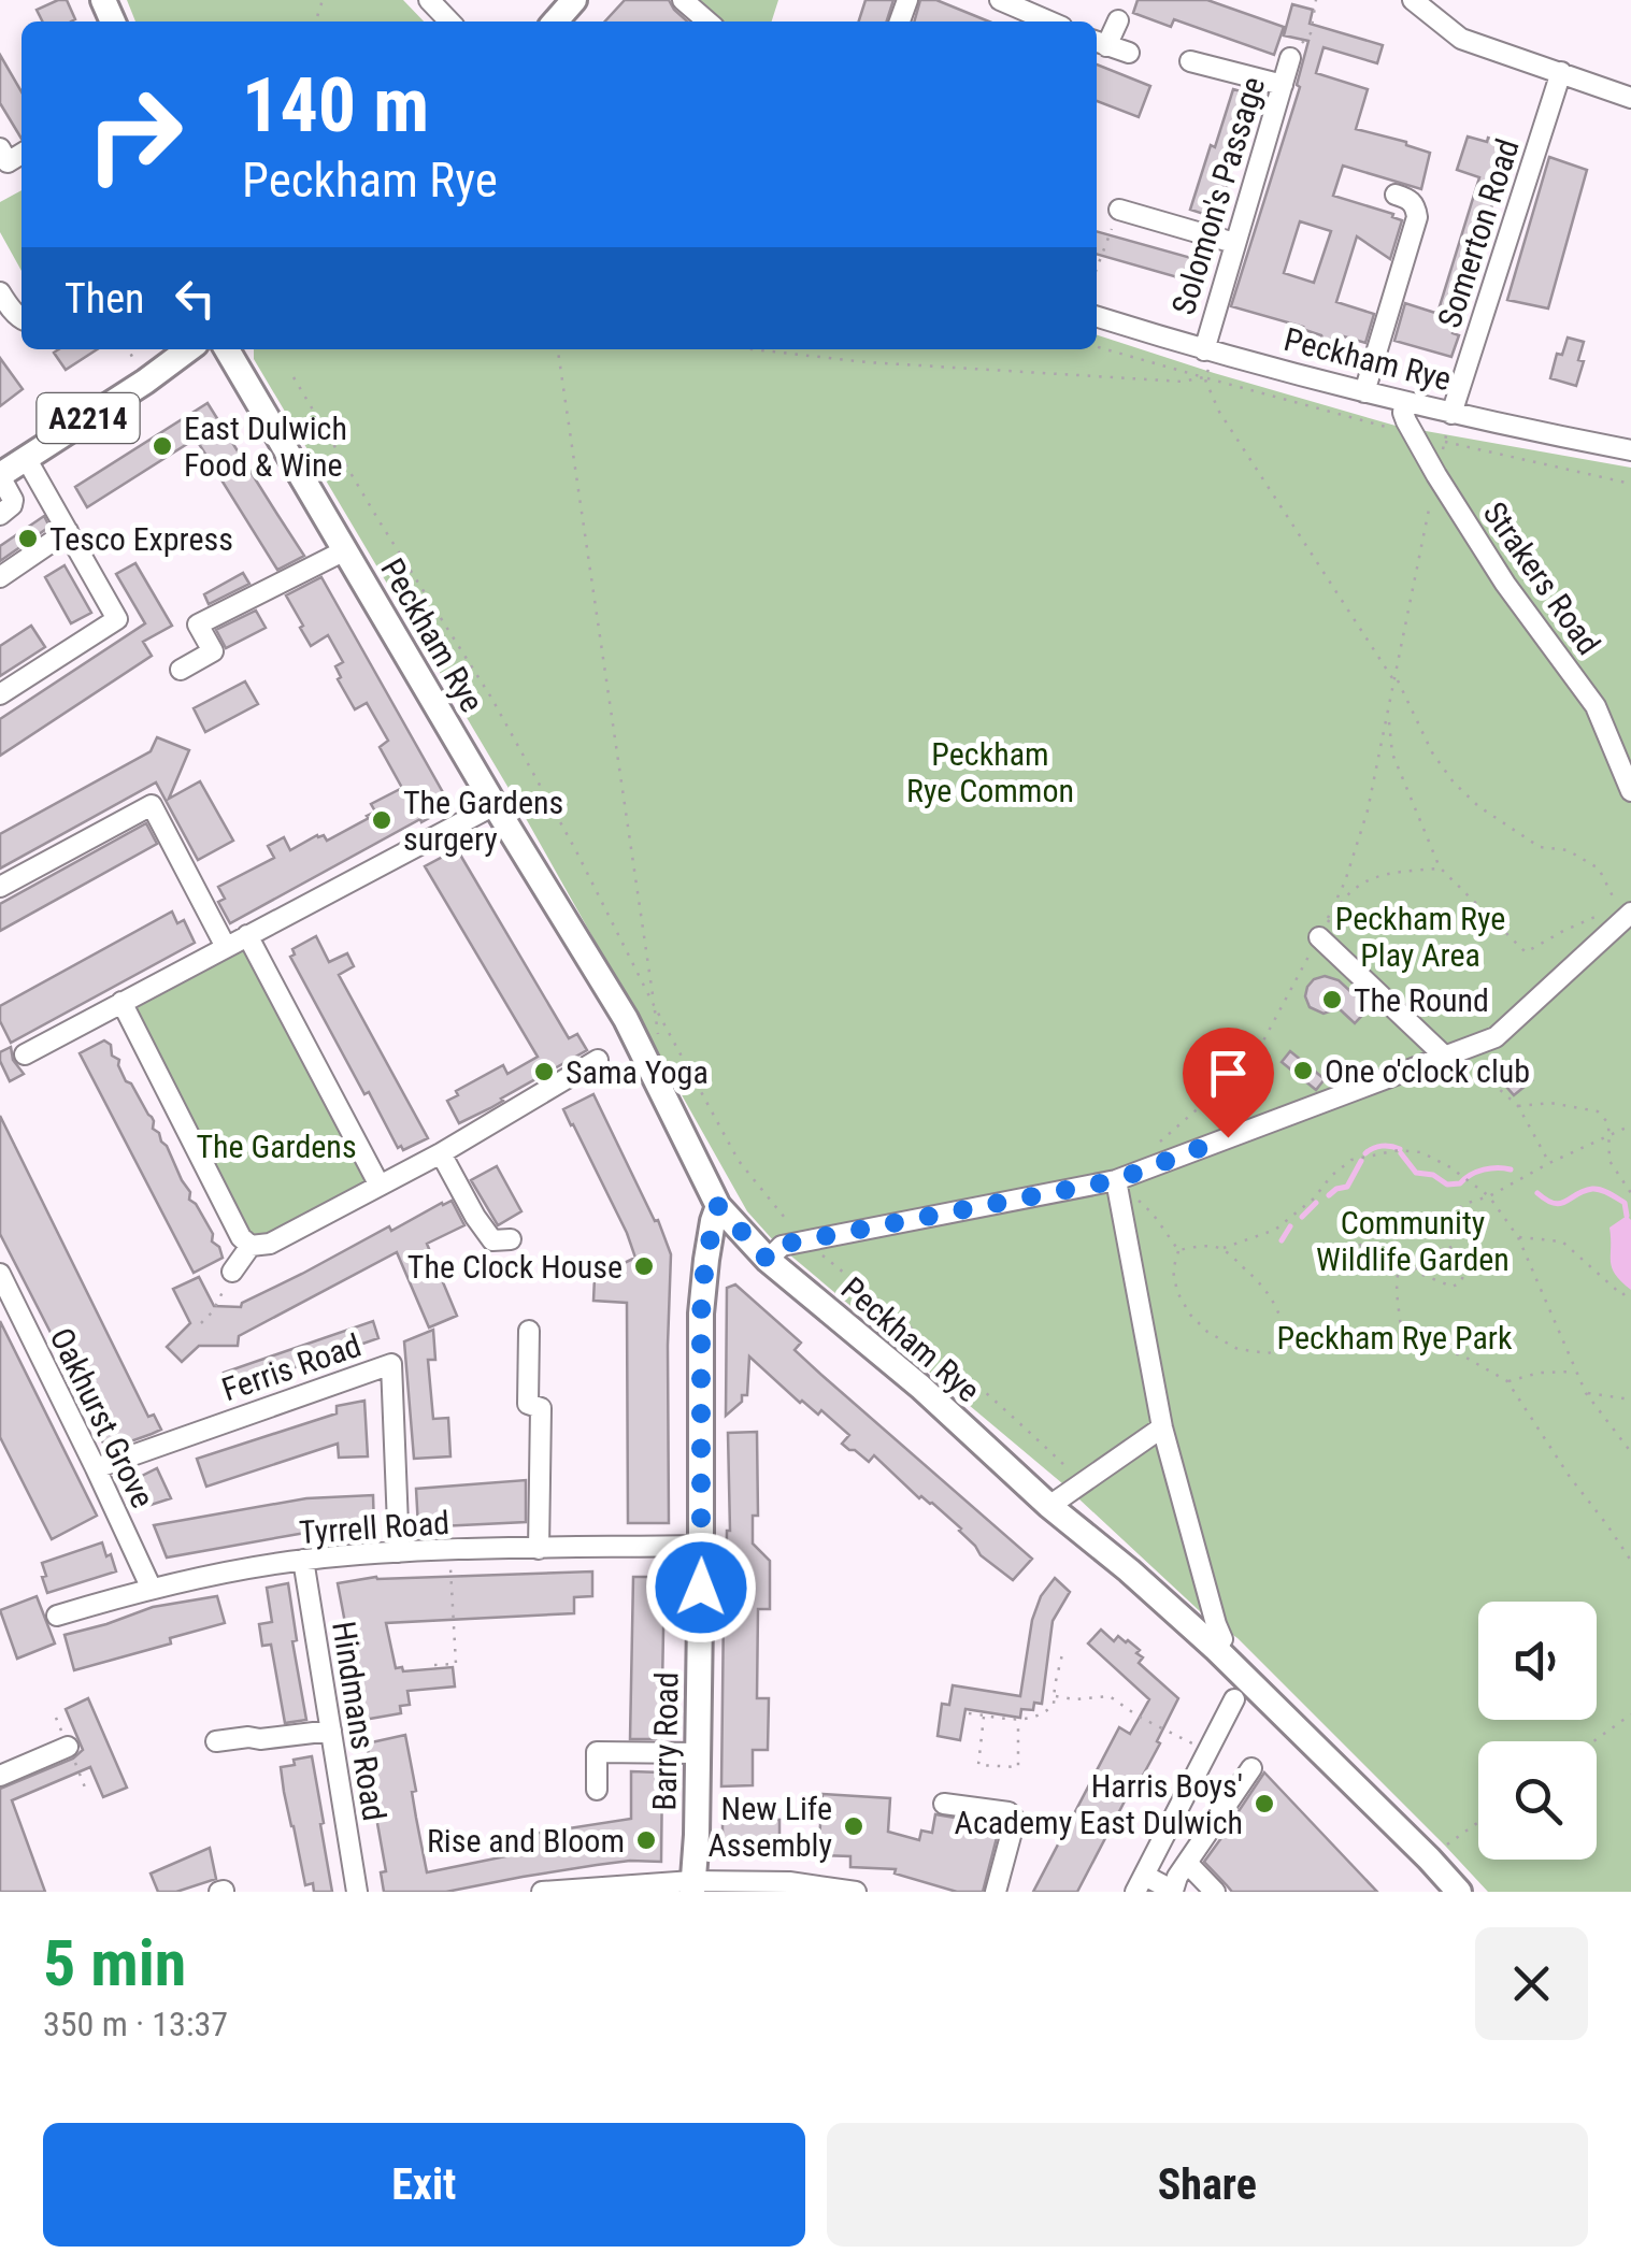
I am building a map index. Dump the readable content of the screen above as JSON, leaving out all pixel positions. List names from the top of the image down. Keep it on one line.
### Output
{"streets":{"main road":["Peckham Rye","A2214","Barry Road"],"street":["Solomon's Passage","Somerton Road","Strakers Road","Ferris Road","Oakhurst Grove","Tyrrell Road","Hindmans Road"]},"crossings":[["Solomon's Passage","Peckham Rye"],["Somerton Road","Peckham Rye"],["Peckham Rye","Strakers Road"],["Peckham Rye","Barry Road"],["Ferris Road","Oakhurst Grove"],["Ferris Road","Tyrrell Road"],["Oakhurst Grove","Tyrrell Road"],["Tyrrell Road","Hindmans Road"],["Tyrrell Road","Barry Road"]],"parks":["Peckham Rye Common","Peckham Rye Play Area","The Gardens","Community Wildlife Garden","Peckham Rye Park"],"places":["East Dulwich Food & Wine","Tesco Express","The Gardens surgery","The Round","One o'clock club","Sama Yoga","The Clock House","Harris Boys' Academy East Dulwich","New Life Assembly","Rise and Bloom"],"page":{"turn":["140 m","Peckham Rye"],"then":"Then","heading":["5 min","350 m · 13:37"],"buttons":["Exit","Share"]}}
